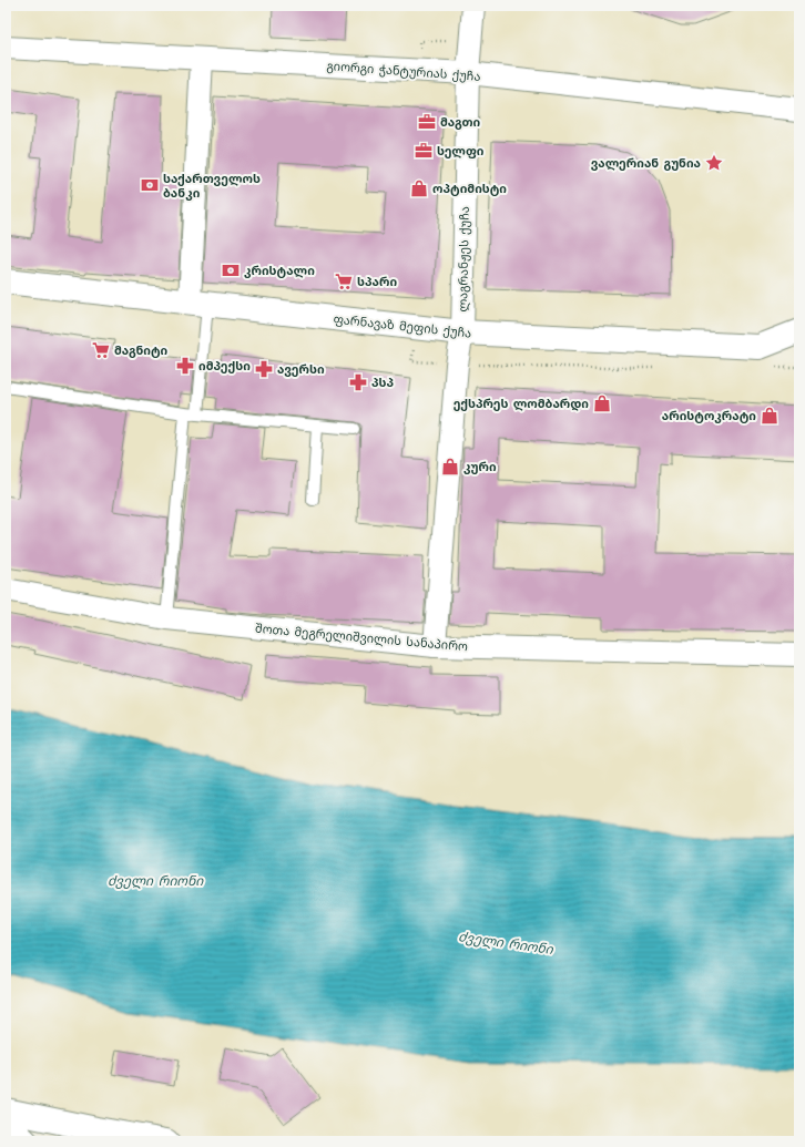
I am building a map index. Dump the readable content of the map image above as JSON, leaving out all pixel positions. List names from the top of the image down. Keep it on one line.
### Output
{"streets":{"main road":["ფარნავაზ მეფის ქუჩა"],"street":["გიორგი ჭანტურიას ქუჩა","ლაგრანჟეს ქუჩა","შოთა მეგრელიშვილის სანაპირო"]},"crossings":[["გიორგი ჭანტურიას ქუჩა","ლაგრანჟეს ქუჩა"],["ლაგრანჟეს ქუჩა","ფარნავაზ მეფის ქუჩა"],["ლაგრანჟეს ქუჩა","შოთა მეგრელიშვილის სანაპირო"]],"water":["ძველი რიონი"],"places":{"office":["მაგთი","სელფი"],"place":["ვალერიან გუნია"],"bank":["საქართველოს ბანკი","კრისტალი"],"shop":["ოპტიმისტი","ექსპრეს ლომბარდი","არისტოკრატი","კური"],"supermarket":["სპარი","მაგნიტი"],"pharmacy":["იმპექსი","ავერსი","პსპ"]}}
